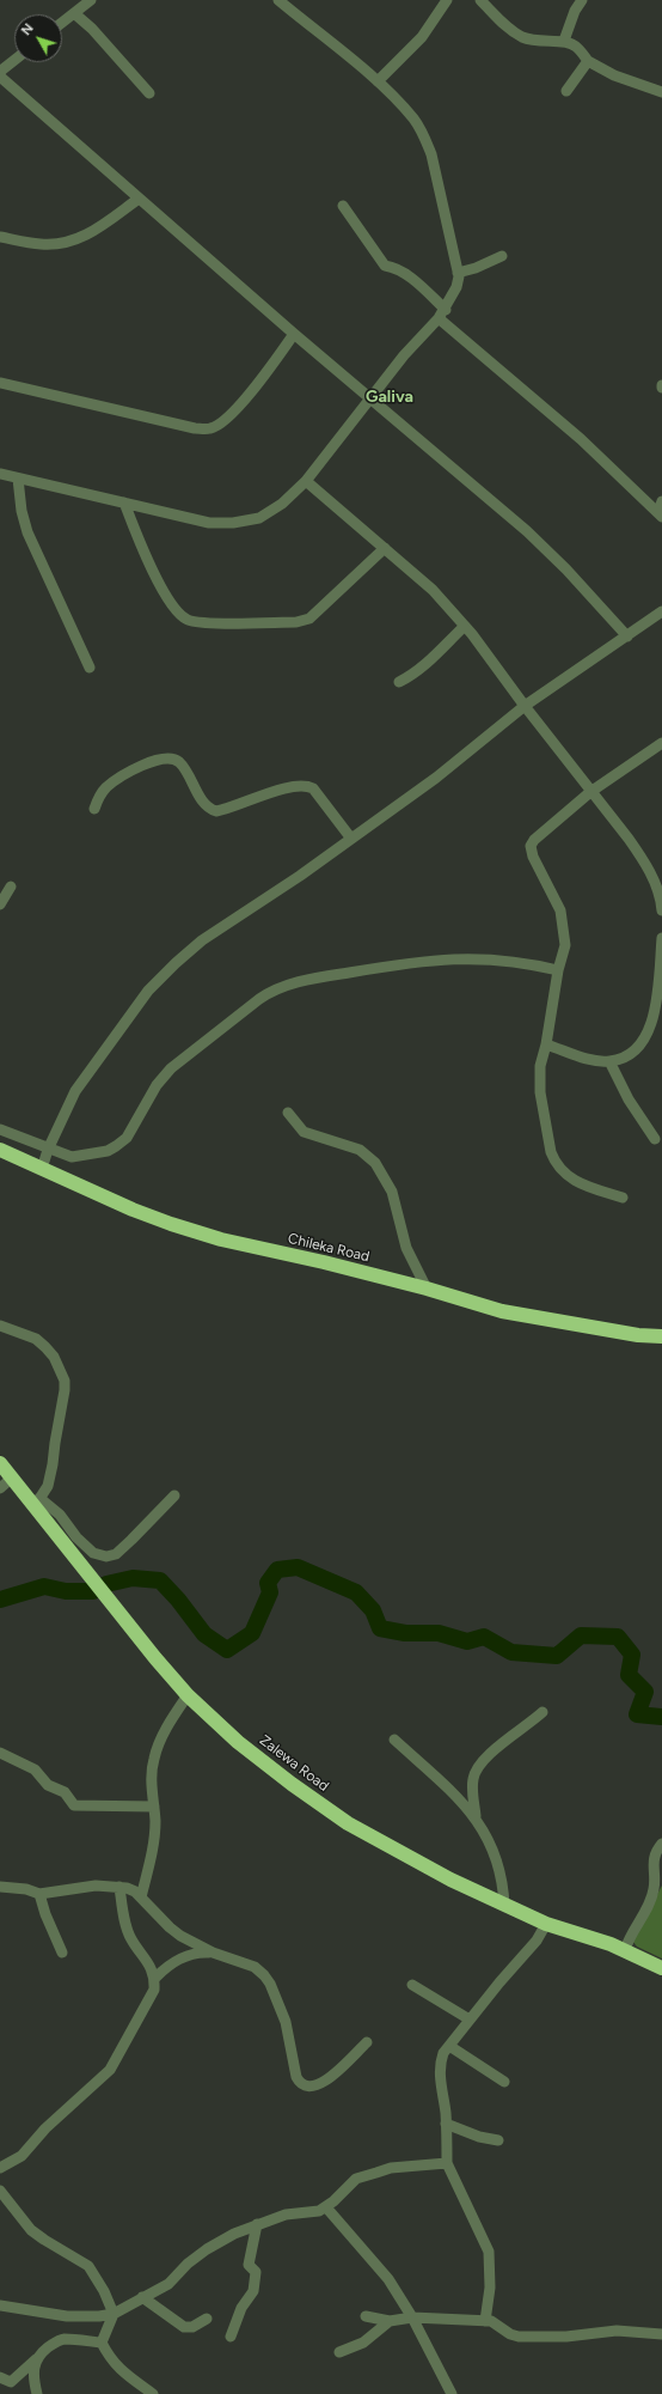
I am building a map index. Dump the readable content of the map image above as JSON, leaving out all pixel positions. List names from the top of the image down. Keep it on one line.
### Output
{"streets":{"highway":["Chileka Road","Zalewa Road"]},"districts":["Galiva"],"north":"top left"}
